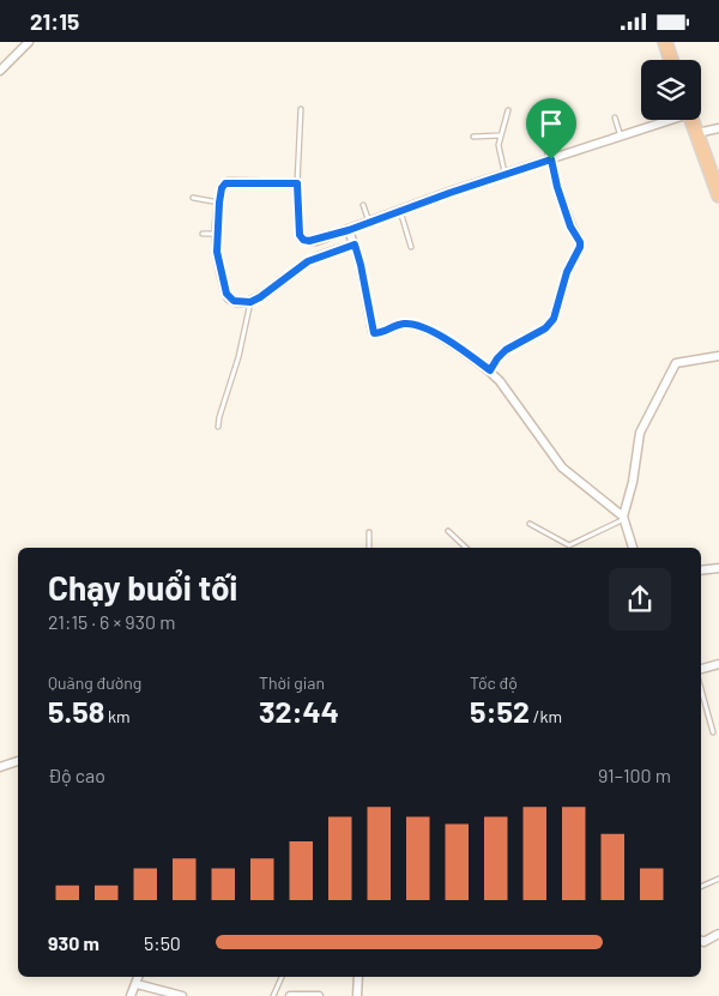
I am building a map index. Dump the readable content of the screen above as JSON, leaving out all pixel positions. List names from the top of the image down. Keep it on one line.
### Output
{"page":{"status":"21:15","heading":["Chạy buổi tối","21:15 · 6 × 930 m"],"stats":[["Quãng đường","5.58 km"],["Thời gian","32:44"],["Tốc độ","5:52 /km"]],"chart":["Độ cao","91–100 m"],"list":[{"name":"930 m","note":"5:50"}]}}
